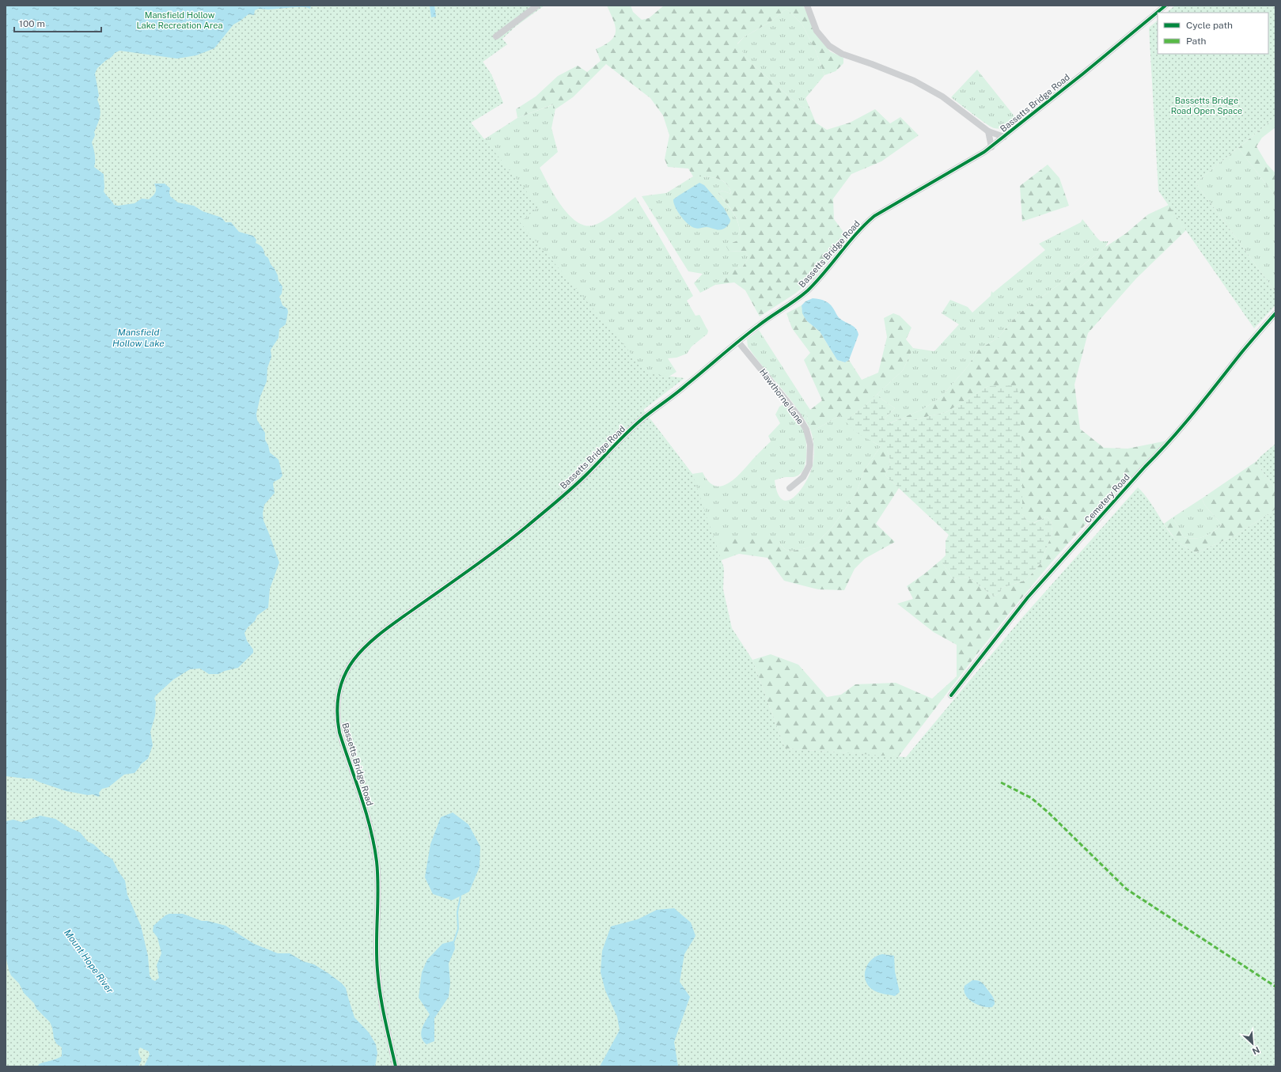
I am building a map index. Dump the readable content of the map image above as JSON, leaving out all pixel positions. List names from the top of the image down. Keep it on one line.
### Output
{"streets":{"street":["Bassetts Bridge Road","Hawthorne Lane","Cemetery Road"]},"crossings":[["Bassetts Bridge Road","Hawthorne Lane"]],"water":["Mansfield Hollow Lake","Mount Hope River"],"parks":["Mansfield Hollow Lake Recreation Area","Bassetts Bridge Road Open Space"],"legend":["Cycle path","Path"],"scale_bar":"100 m","north":"bottom right"}
